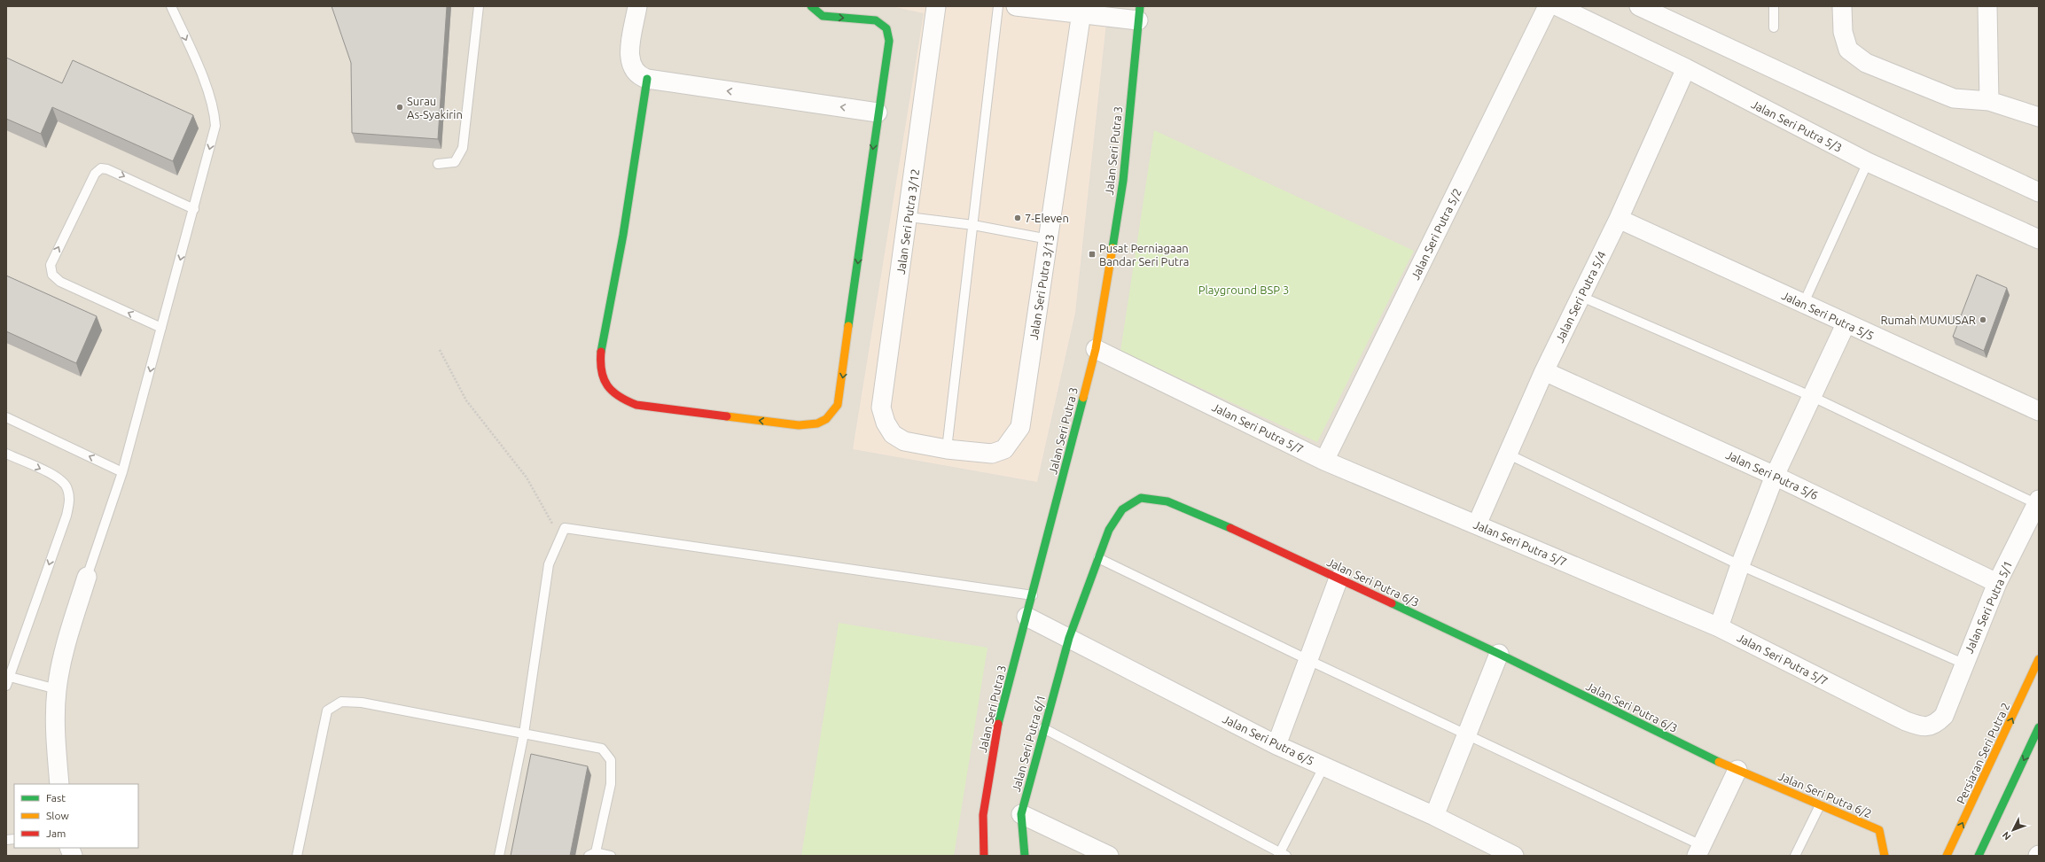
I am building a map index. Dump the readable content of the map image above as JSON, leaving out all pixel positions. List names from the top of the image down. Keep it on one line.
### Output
{"streets":{"street":["Jalan Seri Putra 5/3","Jalan Seri Putra 3","Jalan Seri Putra 3/12","Jalan Seri Putra 5/2","Jalan Seri Putra 3/13","Jalan Seri Putra 5/4","Jalan Seri Putra 5/5","Jalan Seri Putra 5/7","Jalan Seri Putra 5/6","Jalan Seri Putra 6/3","Jalan Seri Putra 5/1","Jalan Seri Putra 6/5","Jalan Seri Putra 6/1","Persiaran Seri Putra 2","Jalan Seri Putra 6/2"]},"crossings":[["Jalan Seri Putra 5/3","Jalan Seri Putra 5/4"],["Jalan Seri Putra 3","Jalan Seri Putra 5/7"],["Jalan Seri Putra 3","Jalan Seri Putra 6/5"],["Jalan Seri Putra 3/12","Jalan Seri Putra 3/13"],["Jalan Seri Putra 5/2","Jalan Seri Putra 5/7"],["Jalan Seri Putra 5/4","Jalan Seri Putra 5/5"],["Jalan Seri Putra 5/4","Jalan Seri Putra 5/7"],["Jalan Seri Putra 5/4","Jalan Seri Putra 5/6"],["Jalan Seri Putra 5/7","Jalan Seri Putra 5/1"],["Jalan Seri Putra 5/6","Jalan Seri Putra 5/1"],["Jalan Seri Putra 6/3","Jalan Seri Putra 6/5"],["Jalan Seri Putra 6/3","Jalan Seri Putra 6/1"],["Jalan Seri Putra 6/3","Jalan Seri Putra 6/2"],["Jalan Seri Putra 6/5","Jalan Seri Putra 6/1"]],"parks":["Playground BSP 3"],"places":{"other":["Surau As-Syakirin","7-Eleven","Rumah MUMUSAR"],"transit":["Pusat Perniagaan Bandar Seri Putra"]},"legend":["Fast","Slow","Jam"],"north":"bottom left"}
